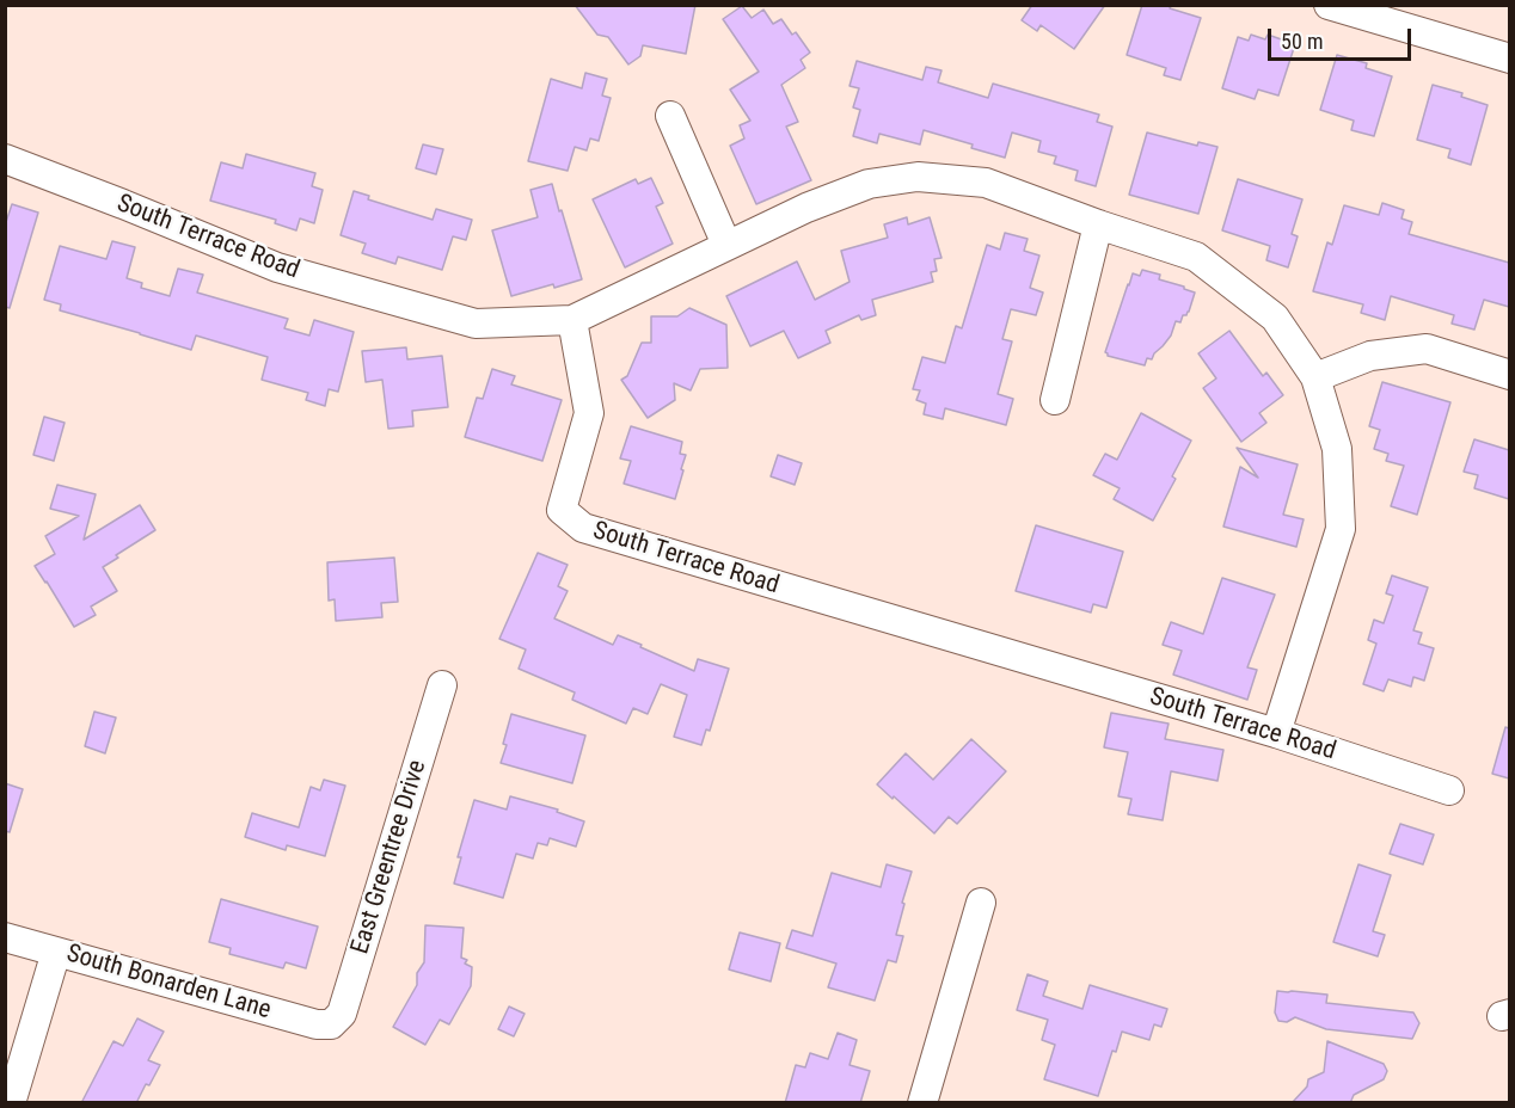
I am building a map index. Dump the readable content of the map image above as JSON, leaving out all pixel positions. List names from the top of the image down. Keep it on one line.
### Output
{"streets":{"street":["South Terrace Road","East Greentree Drive","South Bonarden Lane"]},"crossings":[["East Greentree Drive","South Bonarden Lane"]],"scale_bar":"50 m"}
